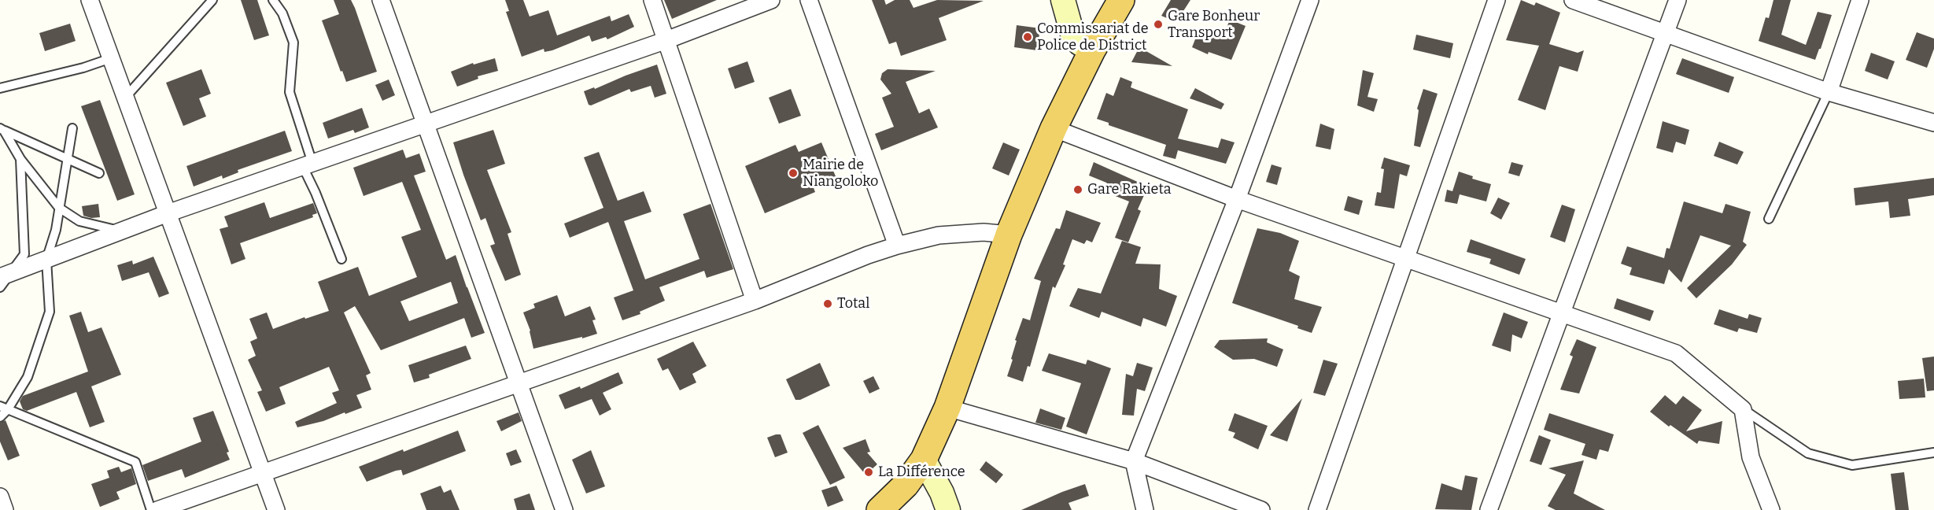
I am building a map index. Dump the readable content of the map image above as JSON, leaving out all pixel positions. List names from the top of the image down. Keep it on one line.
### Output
{"places":["Gare Bonheur Transport","Commissariat de Police de District","Mairie de Niangoloko","Gare Rakieta","Total","La Différence"]}
